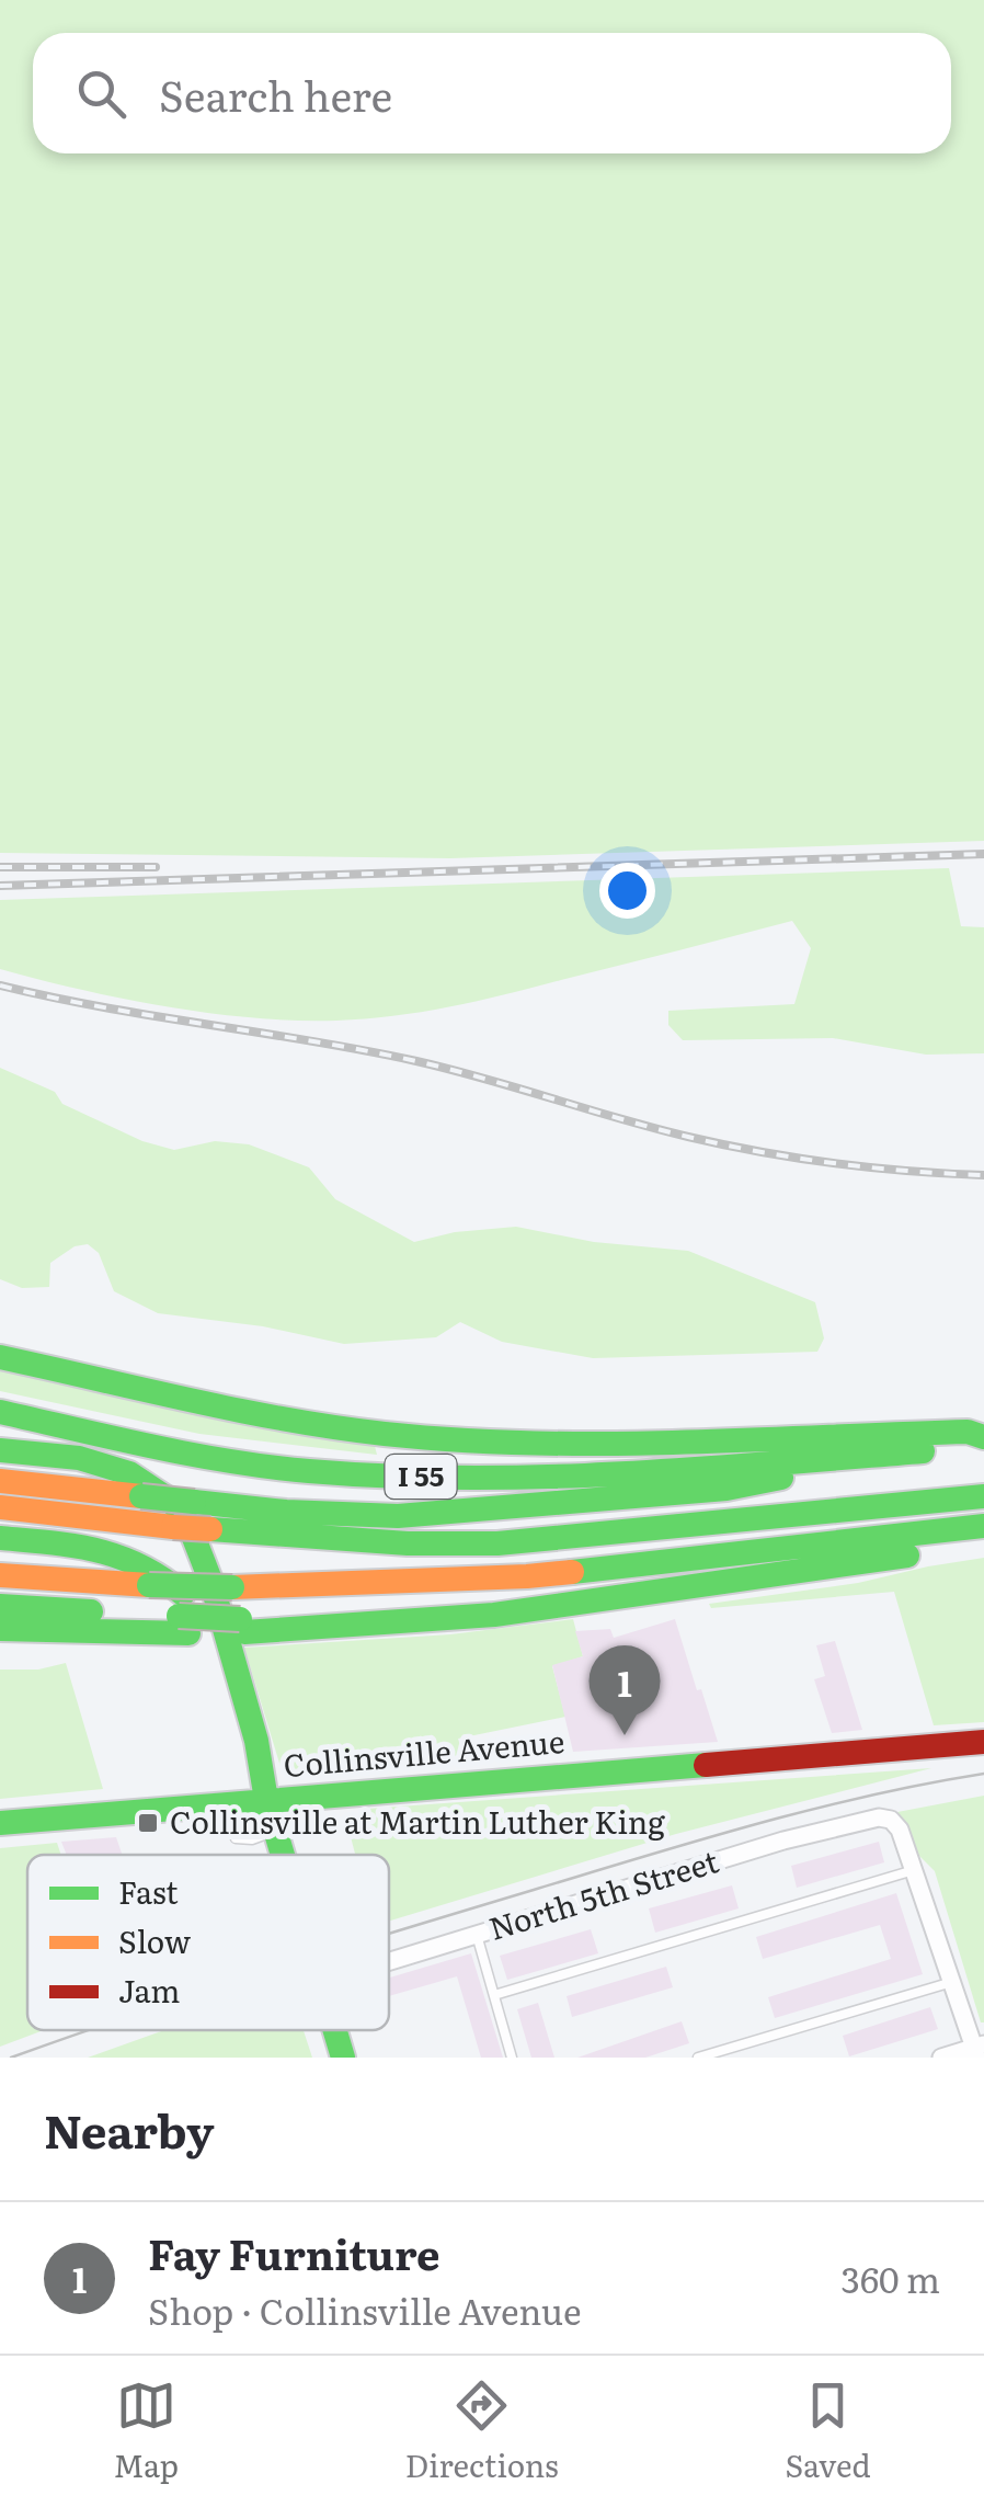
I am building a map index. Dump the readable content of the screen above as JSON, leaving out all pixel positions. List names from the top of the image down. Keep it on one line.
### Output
{"streets":{"main road":["I 55","Collinsville Avenue"],"street":["North 5th Street"]},"places":{"transit":["Collinsville at Martin Luther King"]},"legend":["Fast","Slow","Jam"],"page":{"search":"Search here","pins":"1","heading":"Nearby","list":[{"mark":"1","name":"Fay Furniture","note":"Shop · Collinsville Avenue","value":"360 m"}],"nav":["Map","Directions","Saved"]}}
